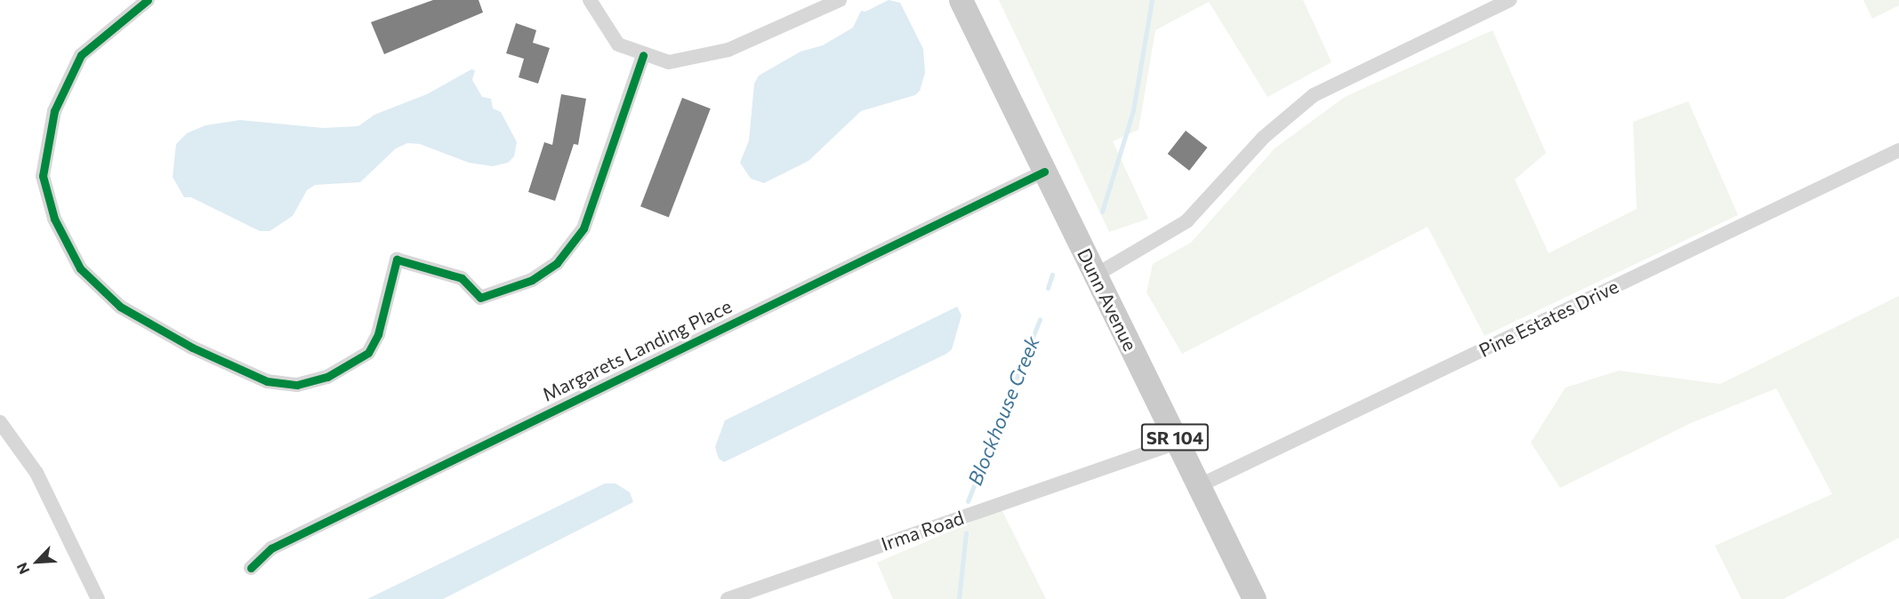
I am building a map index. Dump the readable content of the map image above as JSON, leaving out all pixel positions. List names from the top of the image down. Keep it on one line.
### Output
{"streets":{"main road":["Dunn Avenue","SR 104"],"street":["Pine Estates Drive","Margarets Landing Place","Irma Road"]},"crossings":[["Dunn Avenue","Pine Estates Drive"],["Dunn Avenue","Margarets Landing Place"],["Dunn Avenue","Irma Road"]],"water":["Blockhouse Creek"],"north":"bottom left"}
